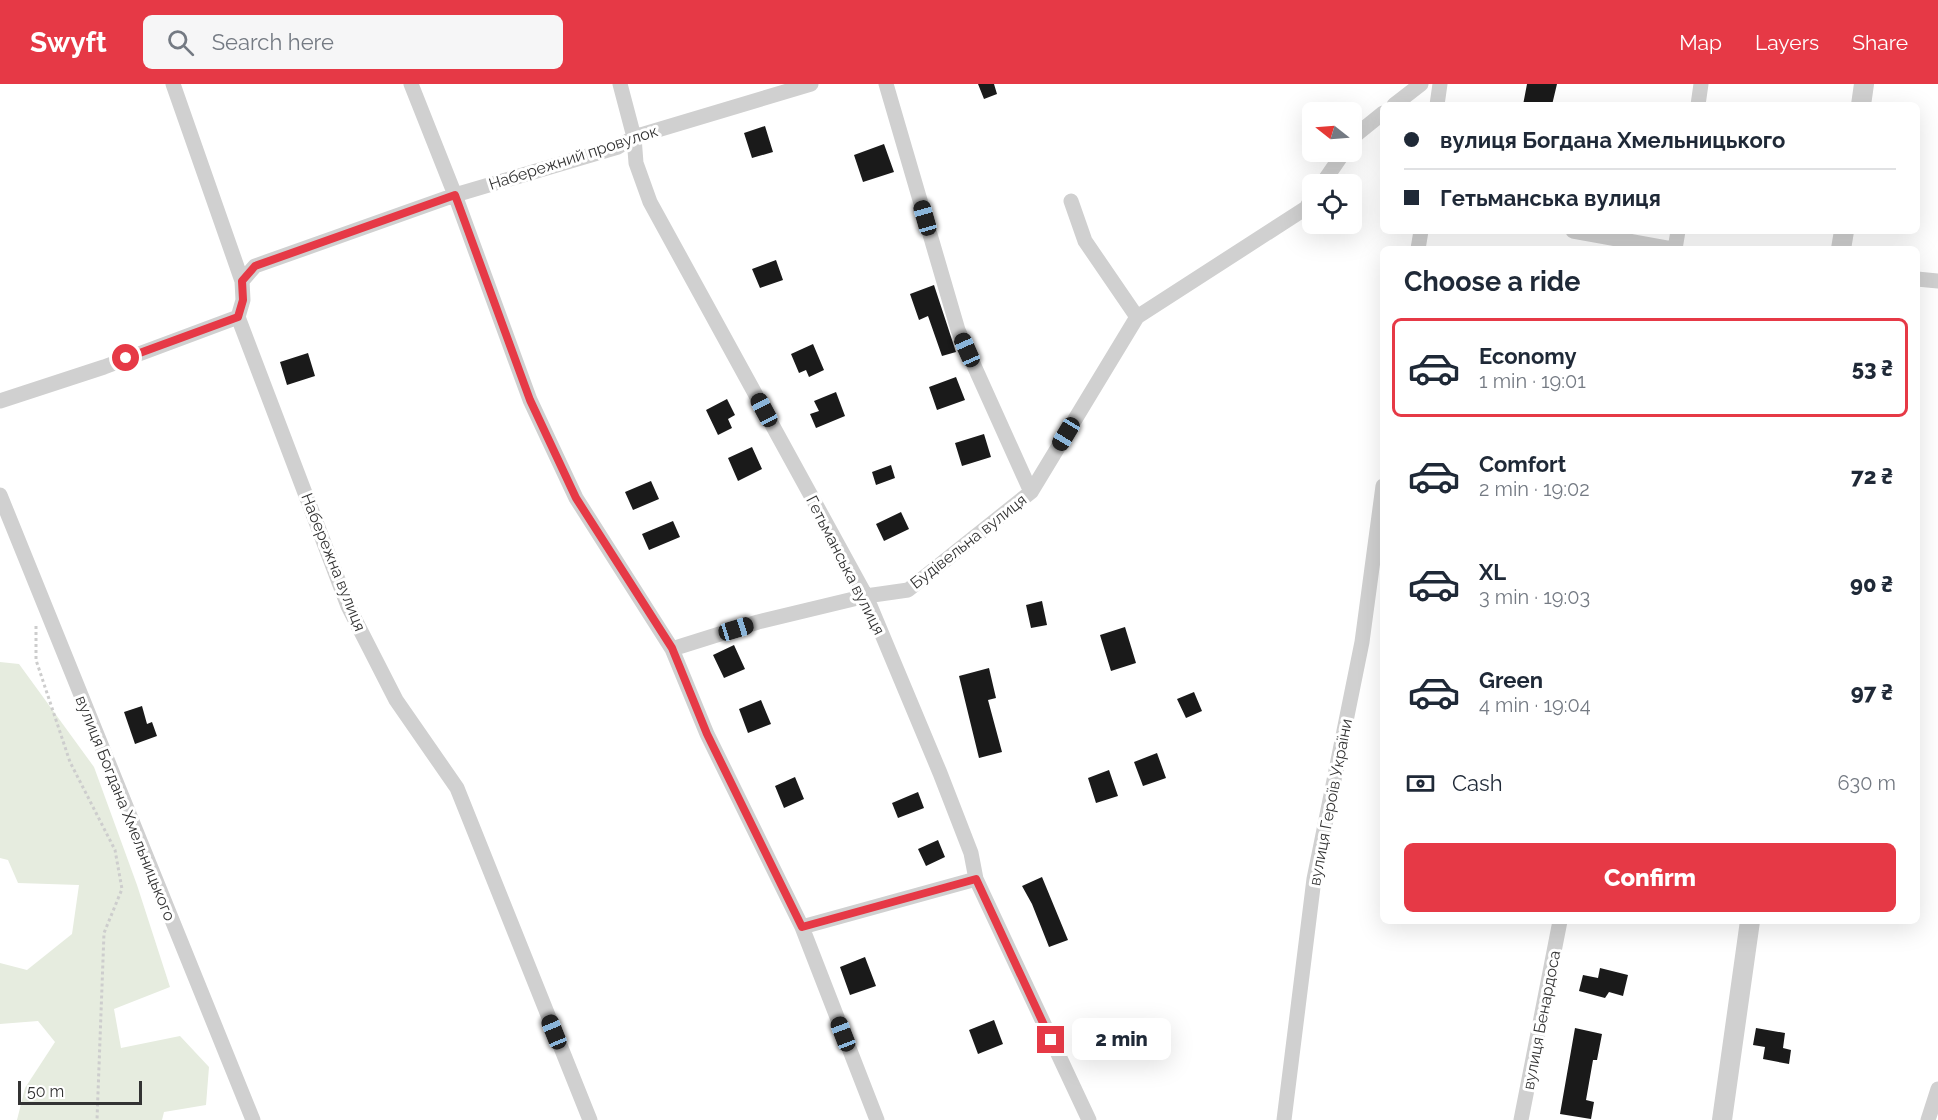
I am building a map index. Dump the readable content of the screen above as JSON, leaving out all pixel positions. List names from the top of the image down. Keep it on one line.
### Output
{"streets":{"street":["Набережний провулок","Будівельна вулиця","Набережна вулиця","Гетьманська вулиця","вулиця Героїв України","вулиця Богдана Хмельницького","вулиця Бенардоса"]},"crossings":[["Набережний провулок","Набережна вулиця"],["Набережний провулок","Гетьманська вулиця"],["Будівельна вулиця","Гетьманська вулиця"]],"scale_bar":"50 m","north":"left","page":{"header":"Swyft","search":"Search here","nav":["Map","Layers","Share"],"banner":["вулиця Богдана Хмельницького","Гетьманська вулиця"],"heading":"Choose a ride","list":[{"name":"Economy","note":"1 min · 19:01","value":"53 ₴"},{"name":"Comfort","note":"2 min · 19:02","value":"72 ₴"},{"name":"XL","note":"3 min · 19:03","value":"90 ₴"},{"name":"Green","note":"4 min · 19:04","value":"97 ₴"}],"pay":["Cash","630 m"],"buttons":"Confirm","bubble":"2 min","scale":"50 m"}}
